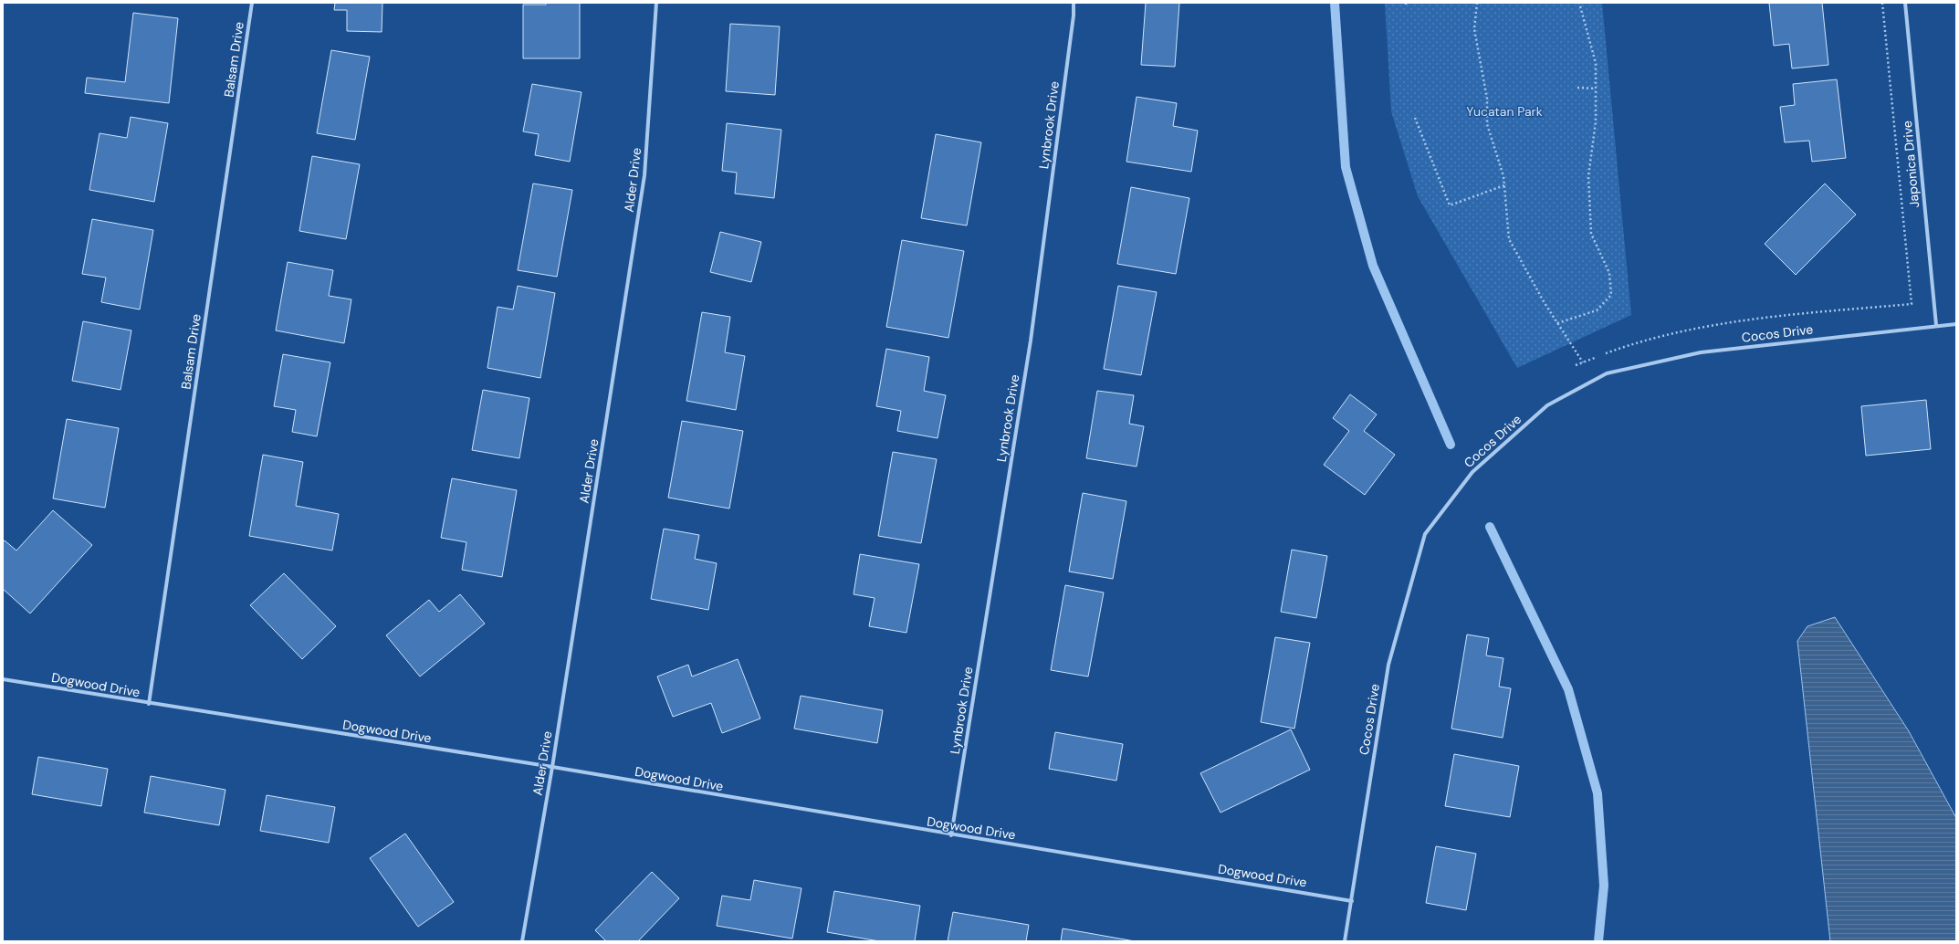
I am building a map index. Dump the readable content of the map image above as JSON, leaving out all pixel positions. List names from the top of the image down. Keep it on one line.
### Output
{"streets":{"street":["Balsam Drive","Lynbrook Drive","Japonica Drive","Alder Drive","Cocos Drive","Dogwood Drive"]},"crossings":[["Balsam Drive","Dogwood Drive"],["Lynbrook Drive","Dogwood Drive"],["Japonica Drive","Cocos Drive"],["Alder Drive","Dogwood Drive"],["Cocos Drive","Dogwood Drive"]],"parks":["Yucatan Park"]}
